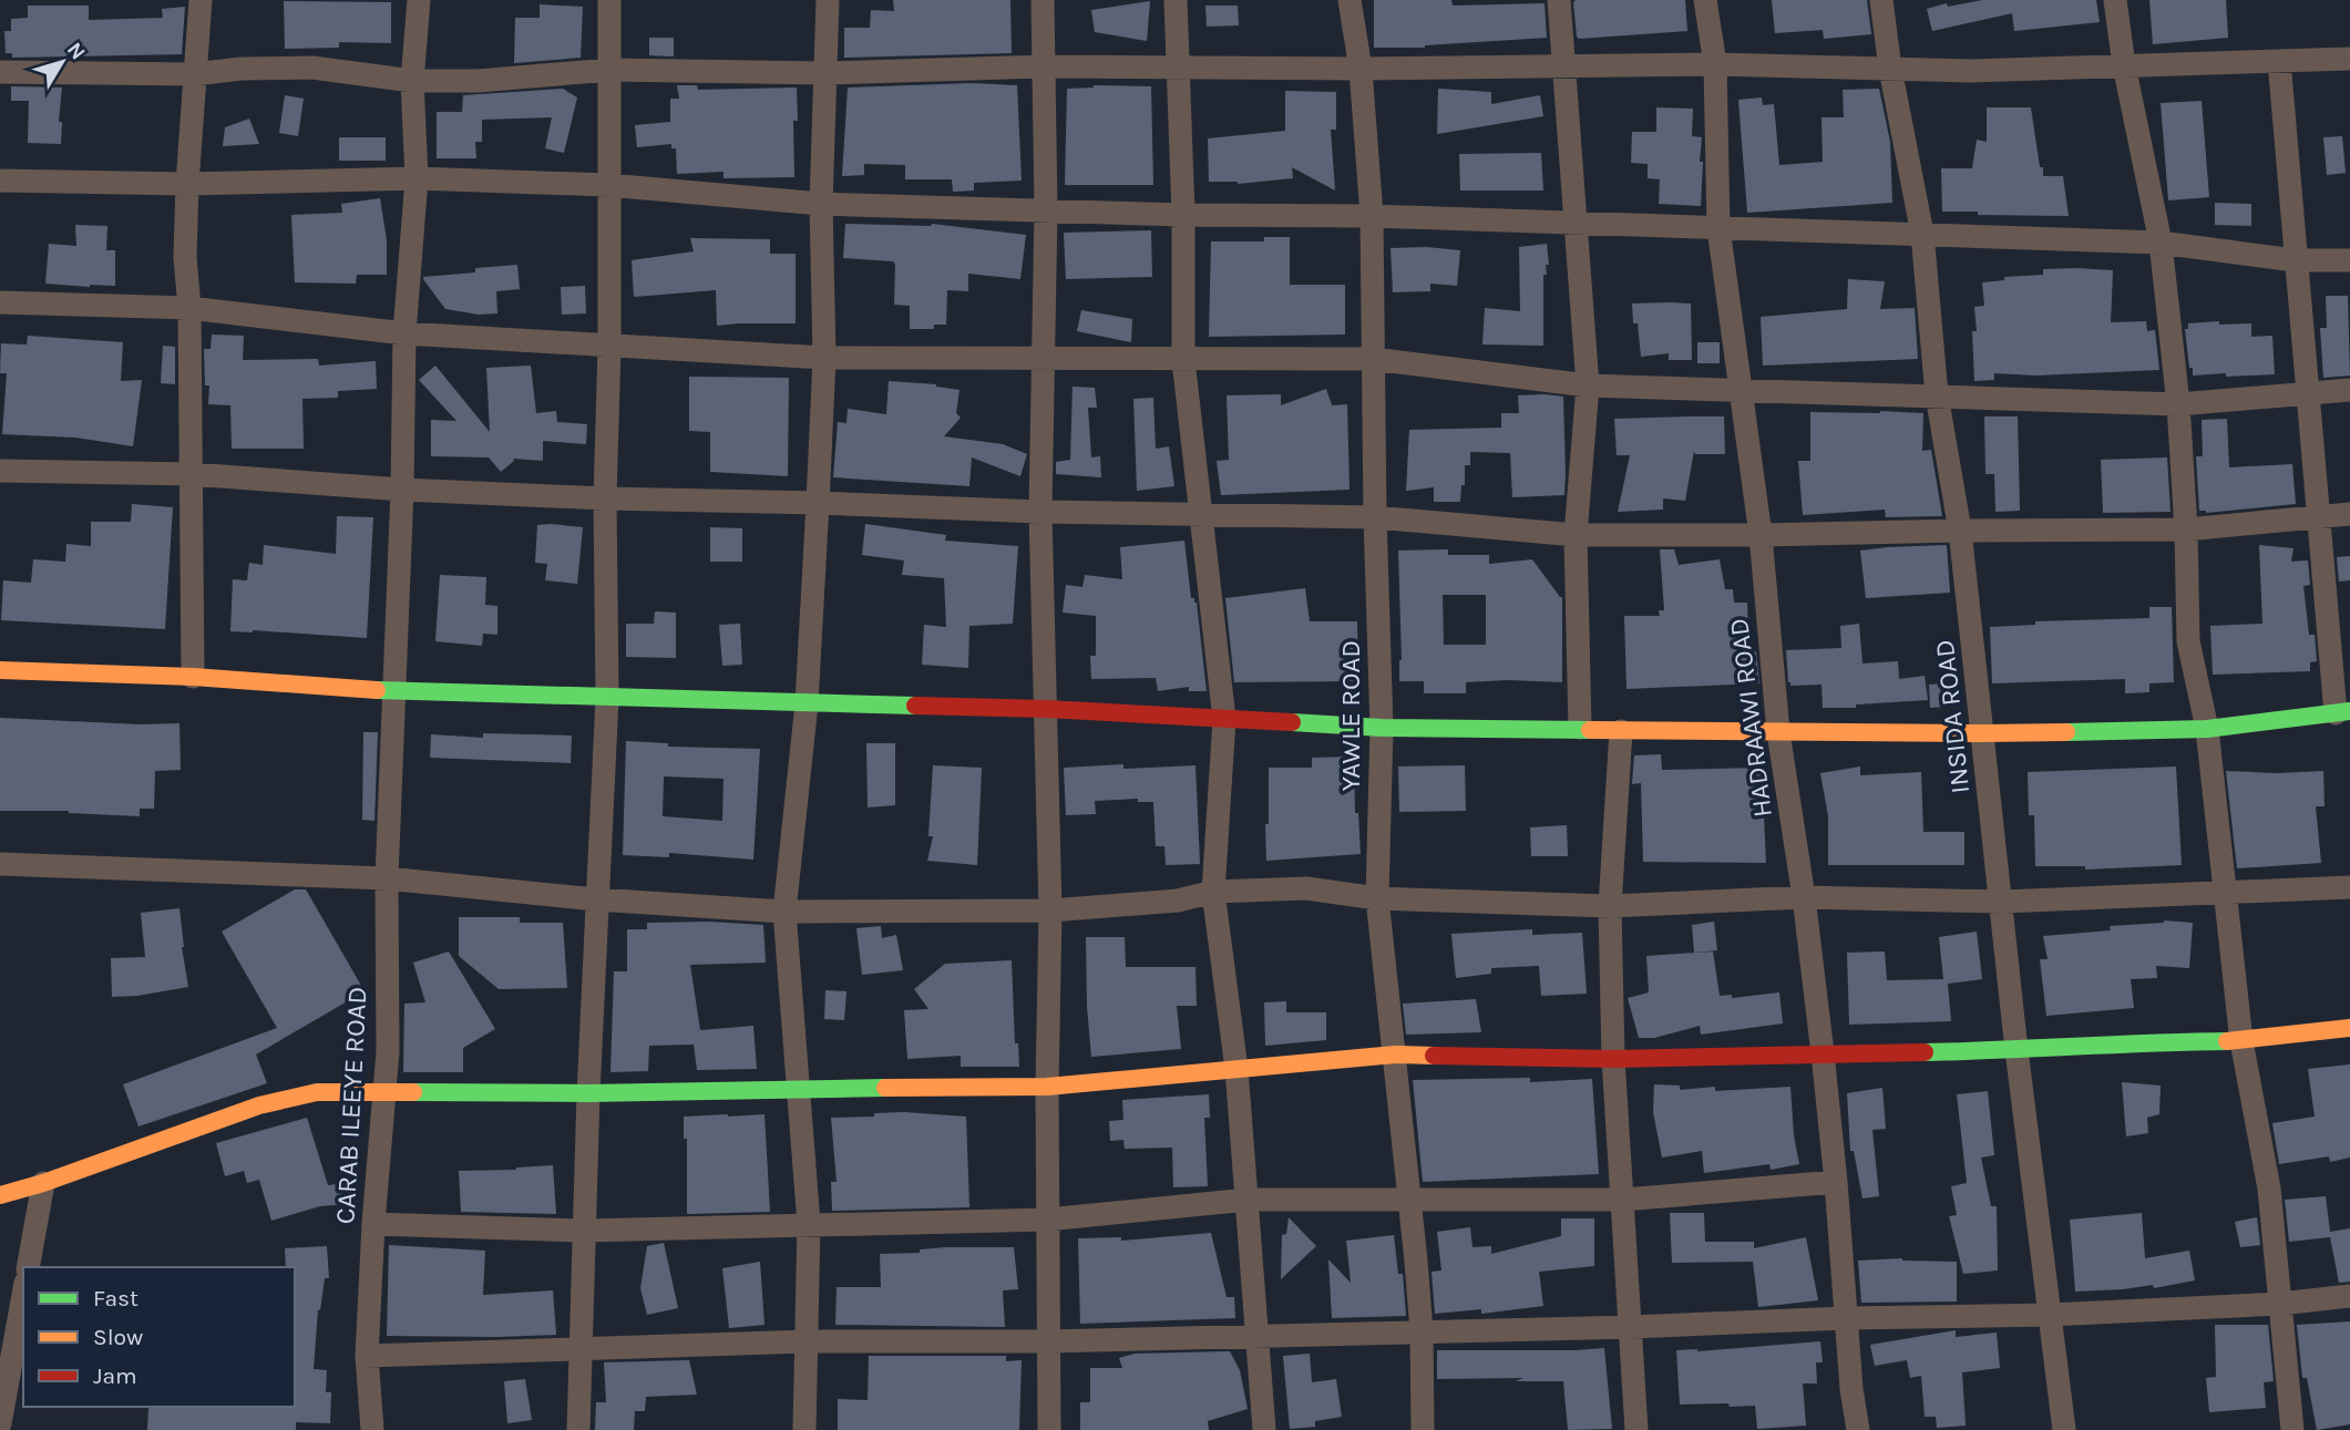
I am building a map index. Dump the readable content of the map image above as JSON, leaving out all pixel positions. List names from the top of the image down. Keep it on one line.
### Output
{"streets":{"street":["YAWLE ROAD","INSIDA ROAD","HADRAAWI ROAD","CARAB ILEEYE ROAD"]},"legend":["Fast","Slow","Jam"],"north":"top right"}
